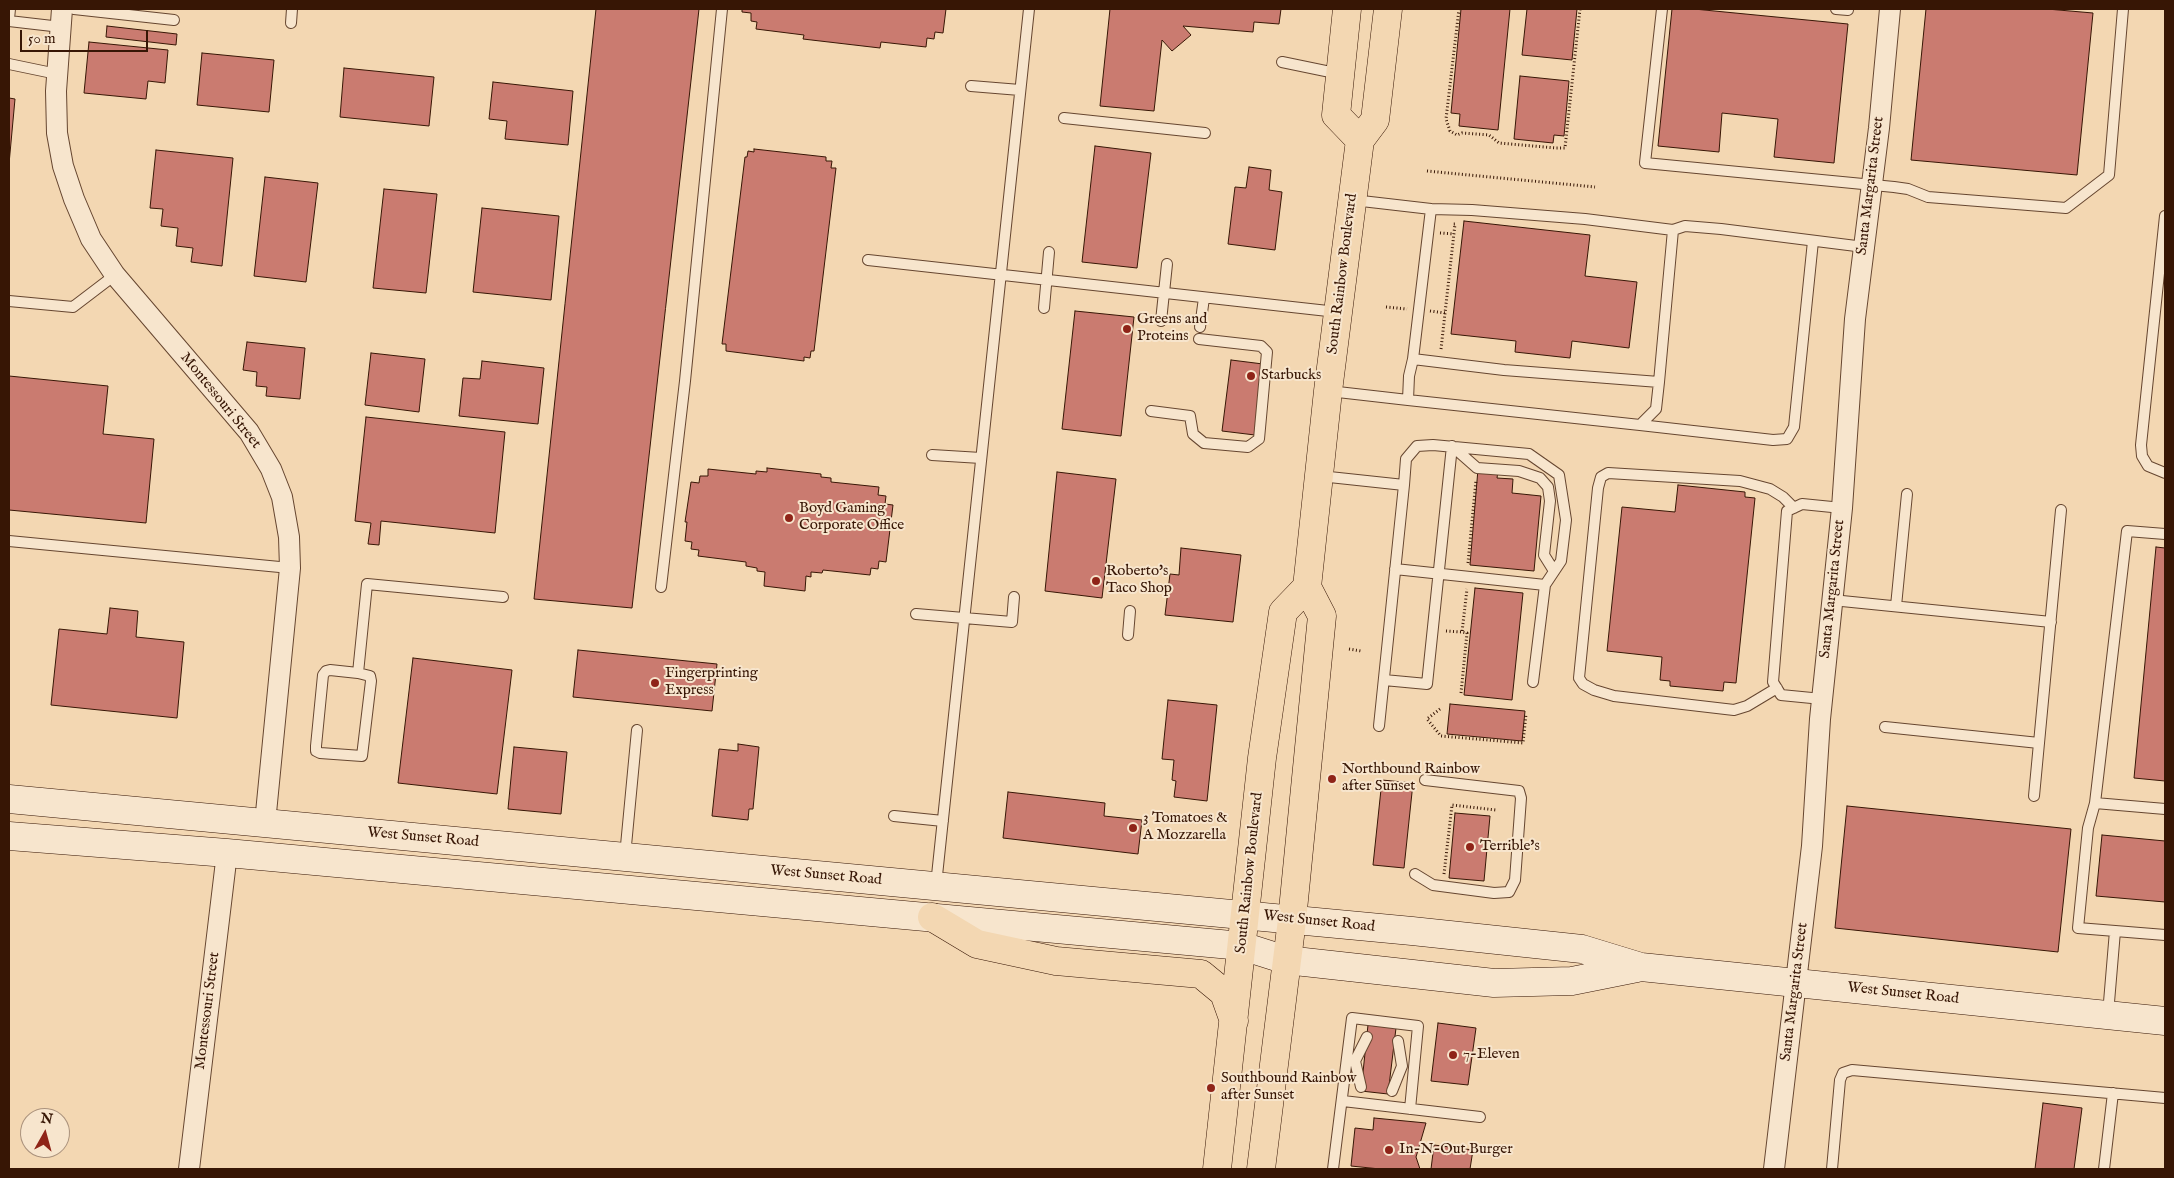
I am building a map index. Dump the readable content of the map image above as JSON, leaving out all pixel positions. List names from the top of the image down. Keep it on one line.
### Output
{"streets":{"main road":["South Rainbow Boulevard","West Sunset Road"],"street":["Santa Margarita Street","Montessouri Street"]},"crossings":[["Santa Margarita Street","West Sunset Road"],["South Rainbow Boulevard","West Sunset Road"],["Montessouri Street","West Sunset Road"]],"places":["Greens and Proteins","Starbucks","Boyd Gaming Corporate Office","Roberto's Taco Shop","Fingerprinting Express","Northbound Rainbow after Sunset","3 Tomatoes & A Mozzarella","Terrible's","7-Eleven","Southbound Rainbow after Sunset","In-N-Out Burger"],"scale_bar":"50 m","north":"top"}
